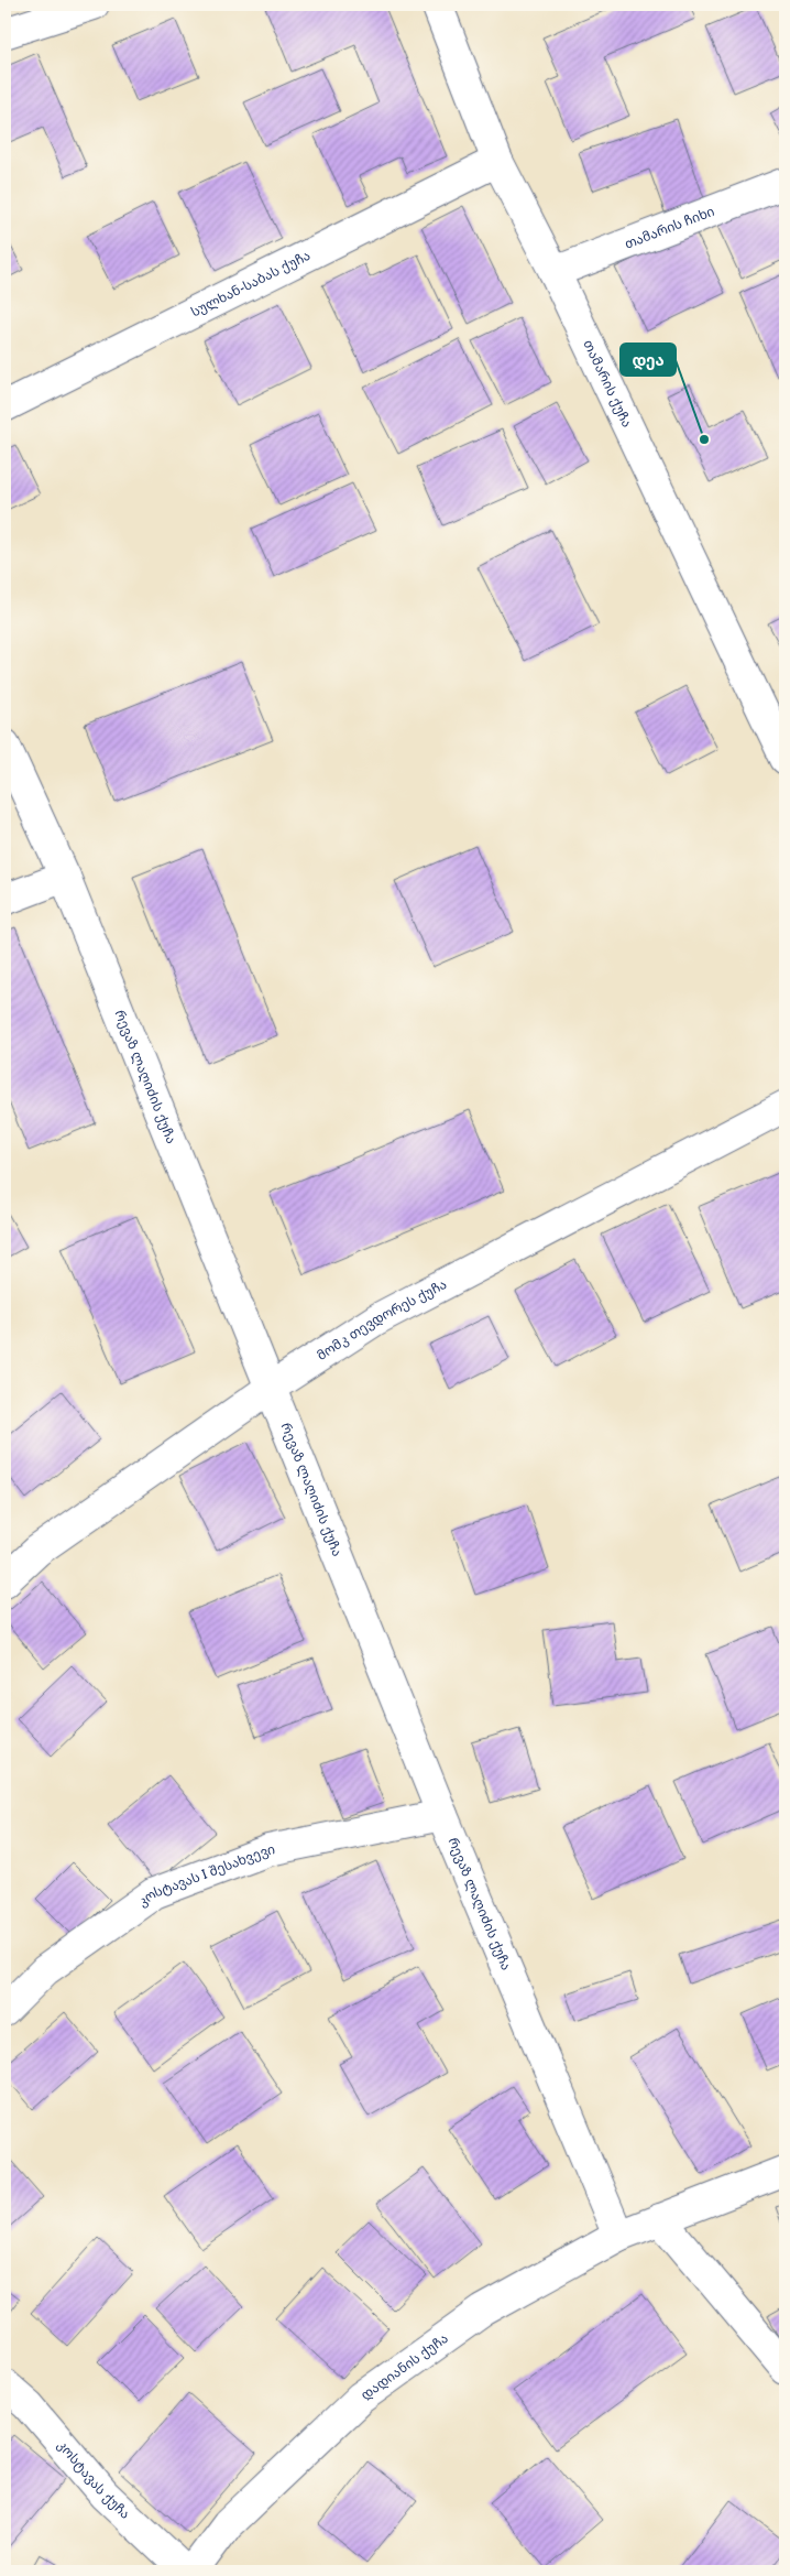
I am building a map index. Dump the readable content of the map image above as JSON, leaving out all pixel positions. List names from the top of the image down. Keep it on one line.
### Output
{"streets":{"street":["თამარის ჩიხი","სულხან-საბას ქუჩა","თამარის ქუჩა","რევაზ ლაღიძის ქუჩა","მომკ თევდორეს ქუჩა","კოსტავას I შესახვევი","დადიანის ქუჩა","კოსტავას ქუჩა"]},"crossings":[["თამარის ჩიხი","თამარის ქუჩა"],["სულხან-საბას ქუჩა","თამარის ქუჩა"],["რევაზ ლაღიძის ქუჩა","მომკ თევდორეს ქუჩა"],["რევაზ ლაღიძის ქუჩა","კოსტავას I შესახვევი"],["რევაზ ლაღიძის ქუჩა","დადიანის ქუჩა"]],"places":["დეა"]}
